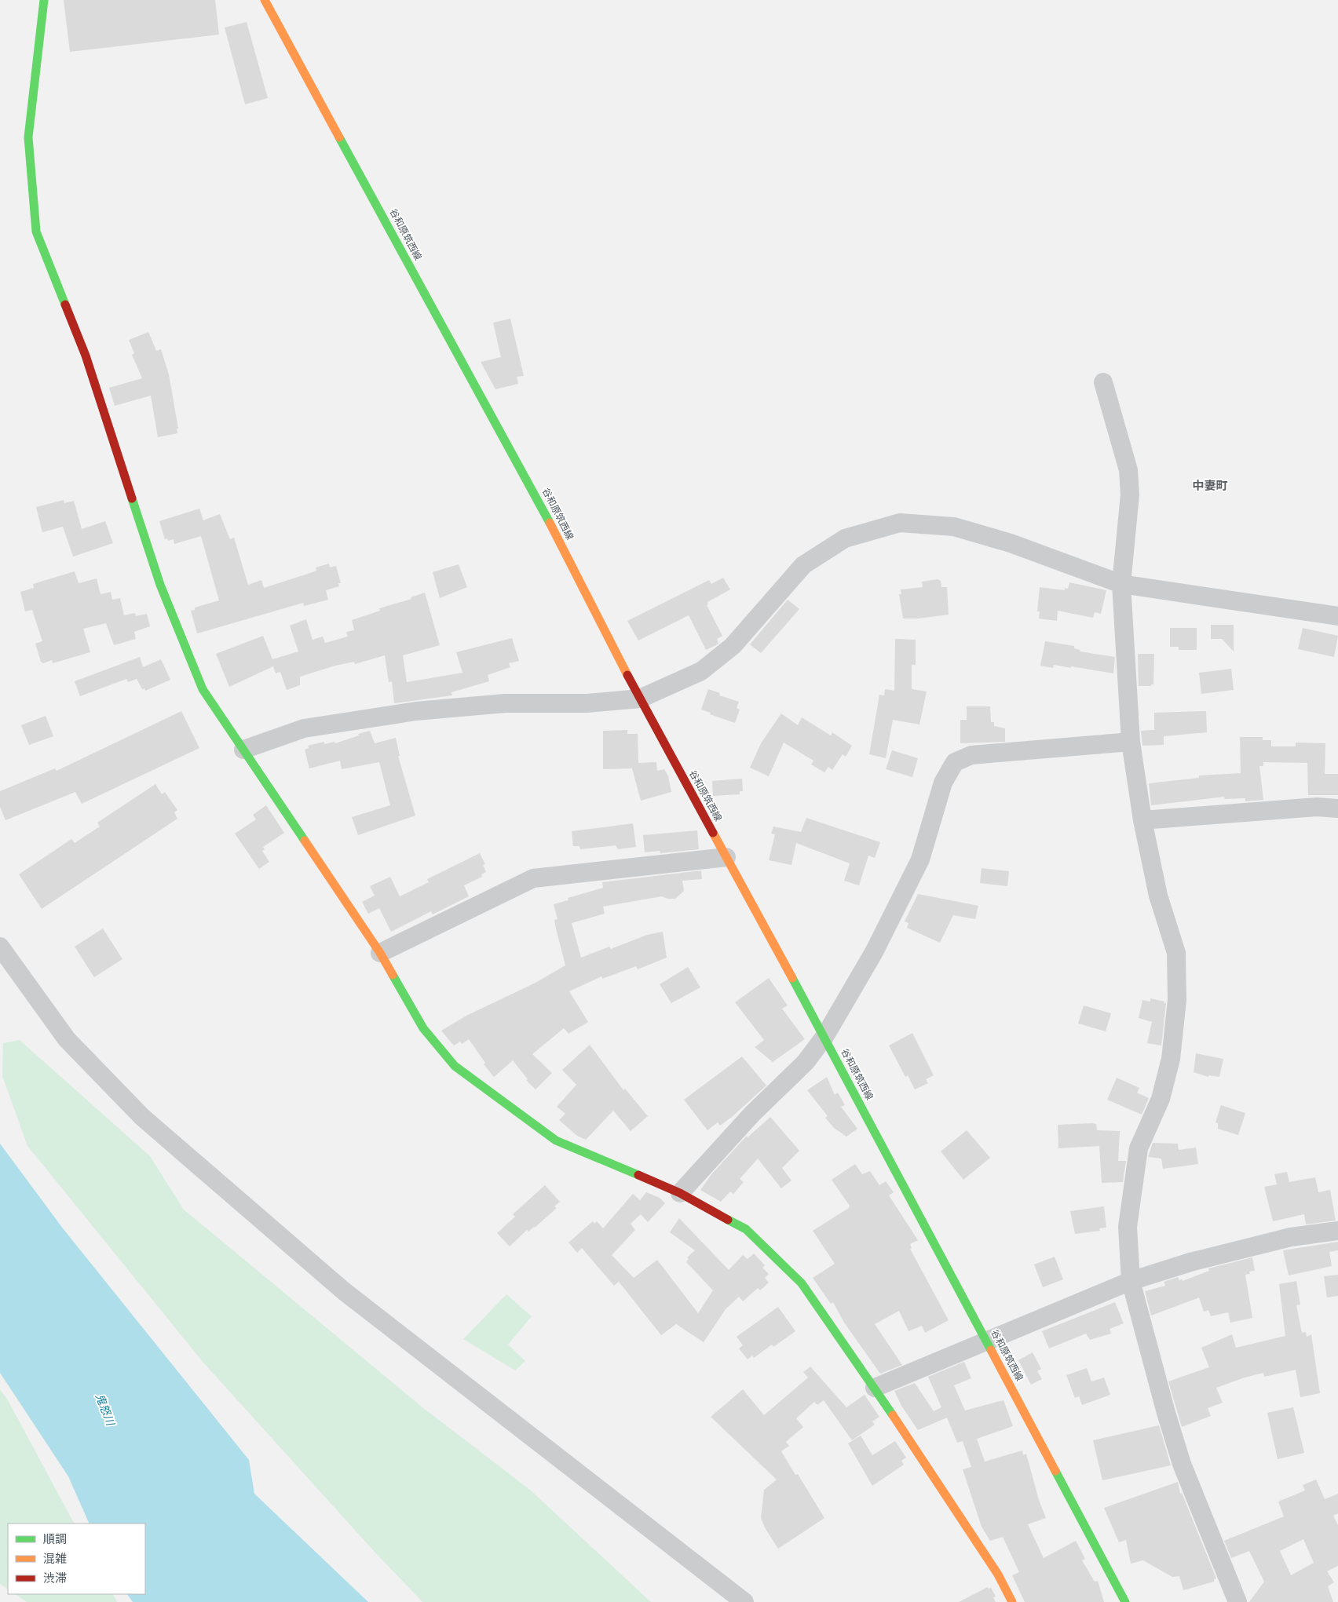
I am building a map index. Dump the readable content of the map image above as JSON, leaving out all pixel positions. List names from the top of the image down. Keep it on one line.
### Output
{"streets":{"street":["谷和原筑西線"]},"districts":["中妻町"],"water":["鬼怒川"],"legend":["順調","混雑","渋滞"]}
